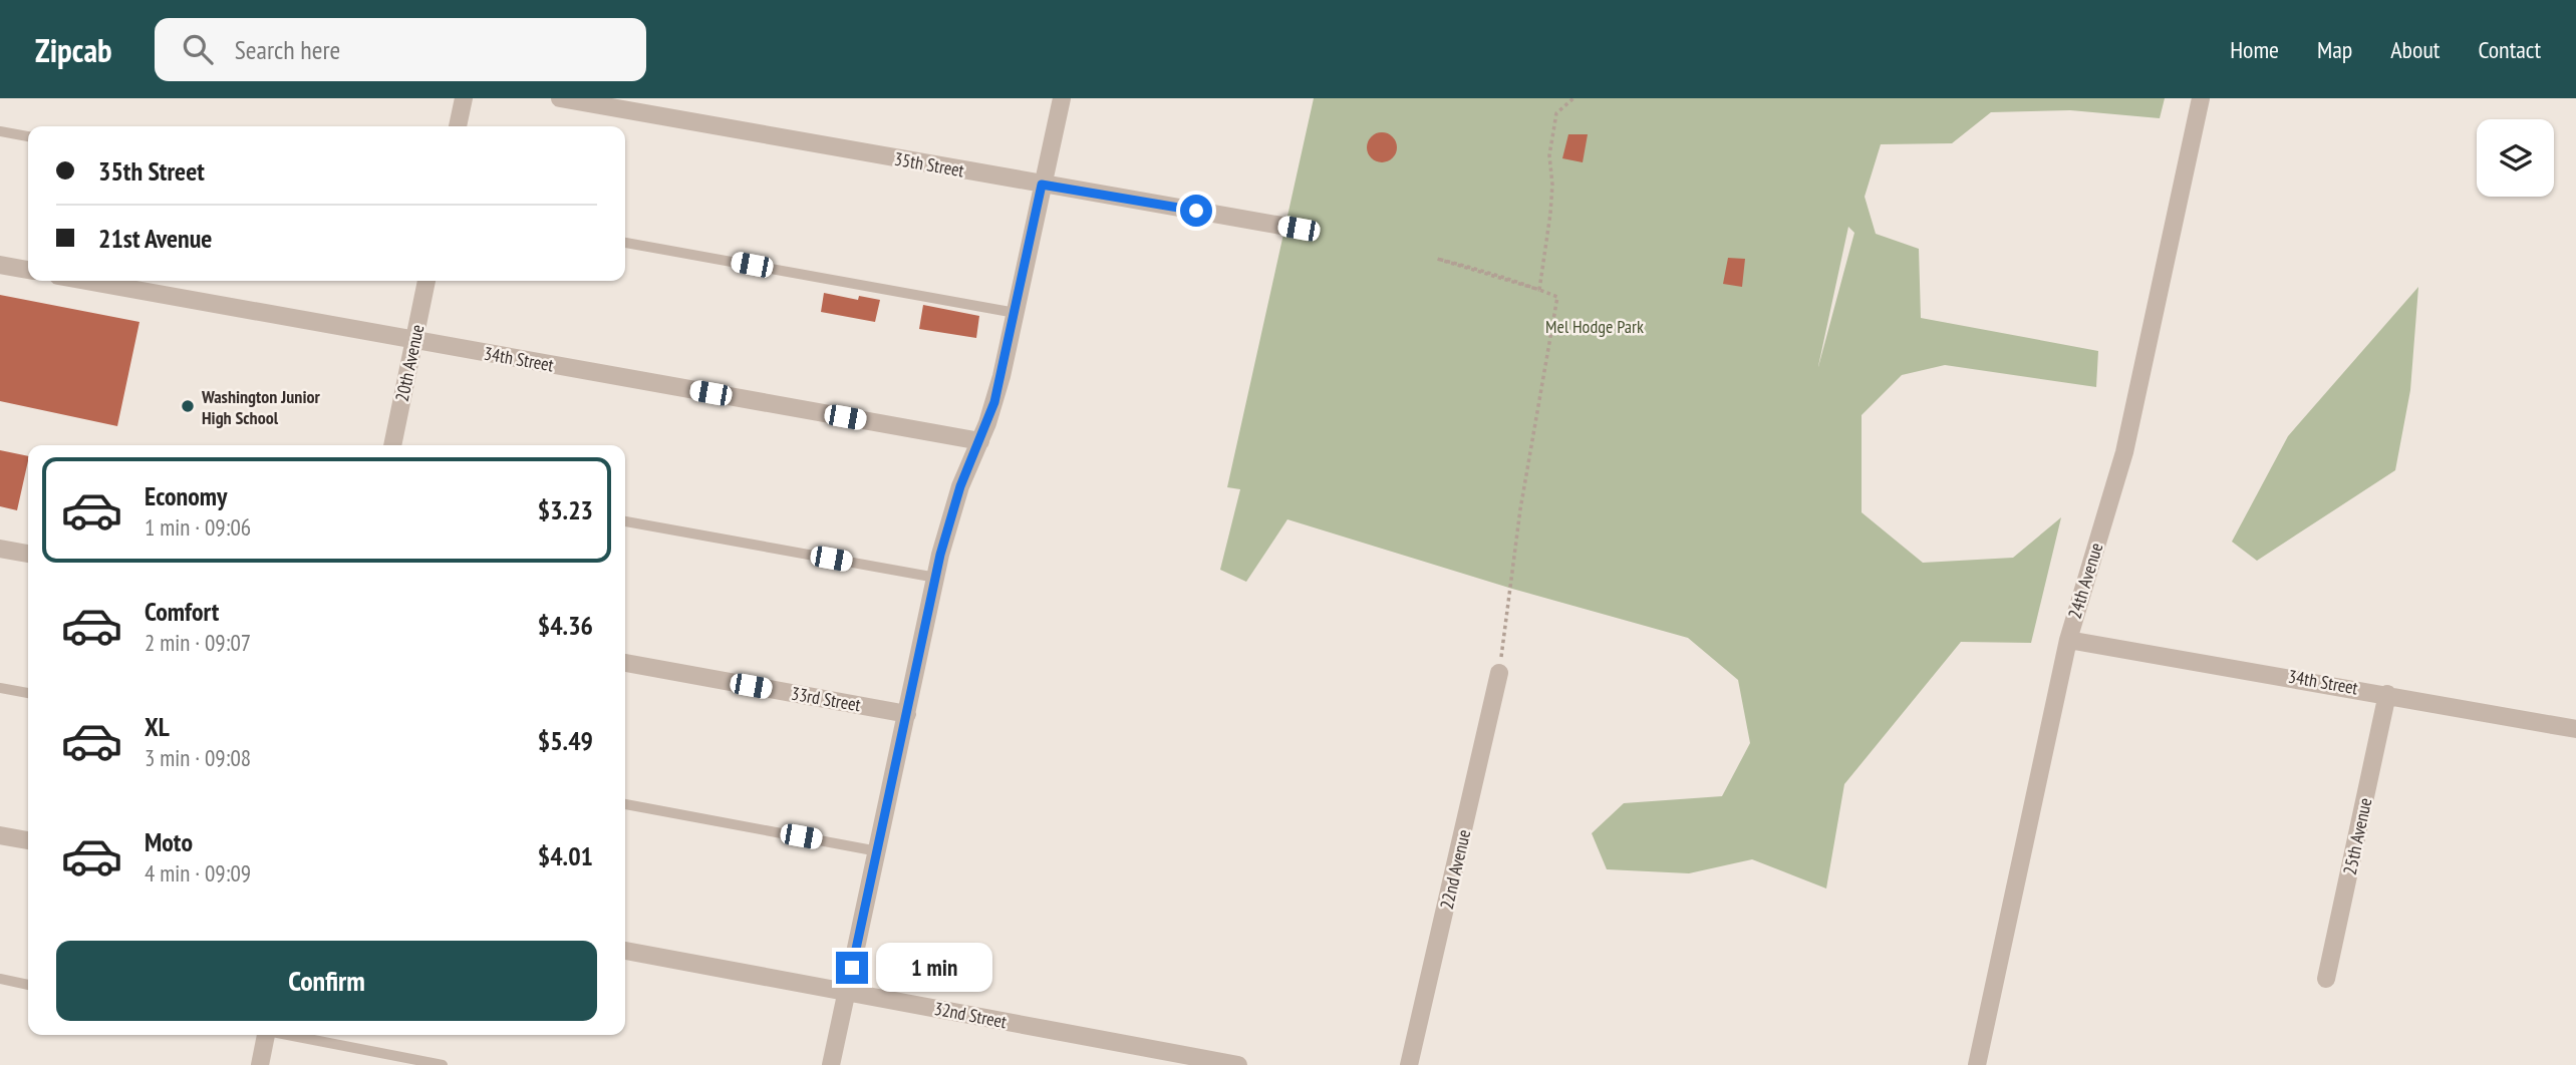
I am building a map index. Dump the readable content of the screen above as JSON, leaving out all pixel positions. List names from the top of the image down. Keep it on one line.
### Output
{"streets":{"street":["35th Street","34th Street","20th Avenue","24th Avenue","33rd Street","25th Avenue","22nd Avenue","32nd Street"]},"crossings":[["34th Street","20th Avenue"],["34th Street","24th Avenue"],["34th Street","25th Avenue"]],"parks":["Mel Hodge Park"],"places":["Washington Junior High School"],"page":{"header":"Zipcab","search":"Search here","nav":["Home","Map","About","Contact"],"banner":["35th Street","21st Avenue"],"list":[{"name":"Economy","note":"1 min · 09:06","value":"$3.23"},{"name":"Comfort","note":"2 min · 09:07","value":"$4.36"},{"name":"XL","note":"3 min · 09:08","value":"$5.49"},{"name":"Moto","note":"4 min · 09:09","value":"$4.01"}],"buttons":"Confirm","bubble":"1 min"}}
